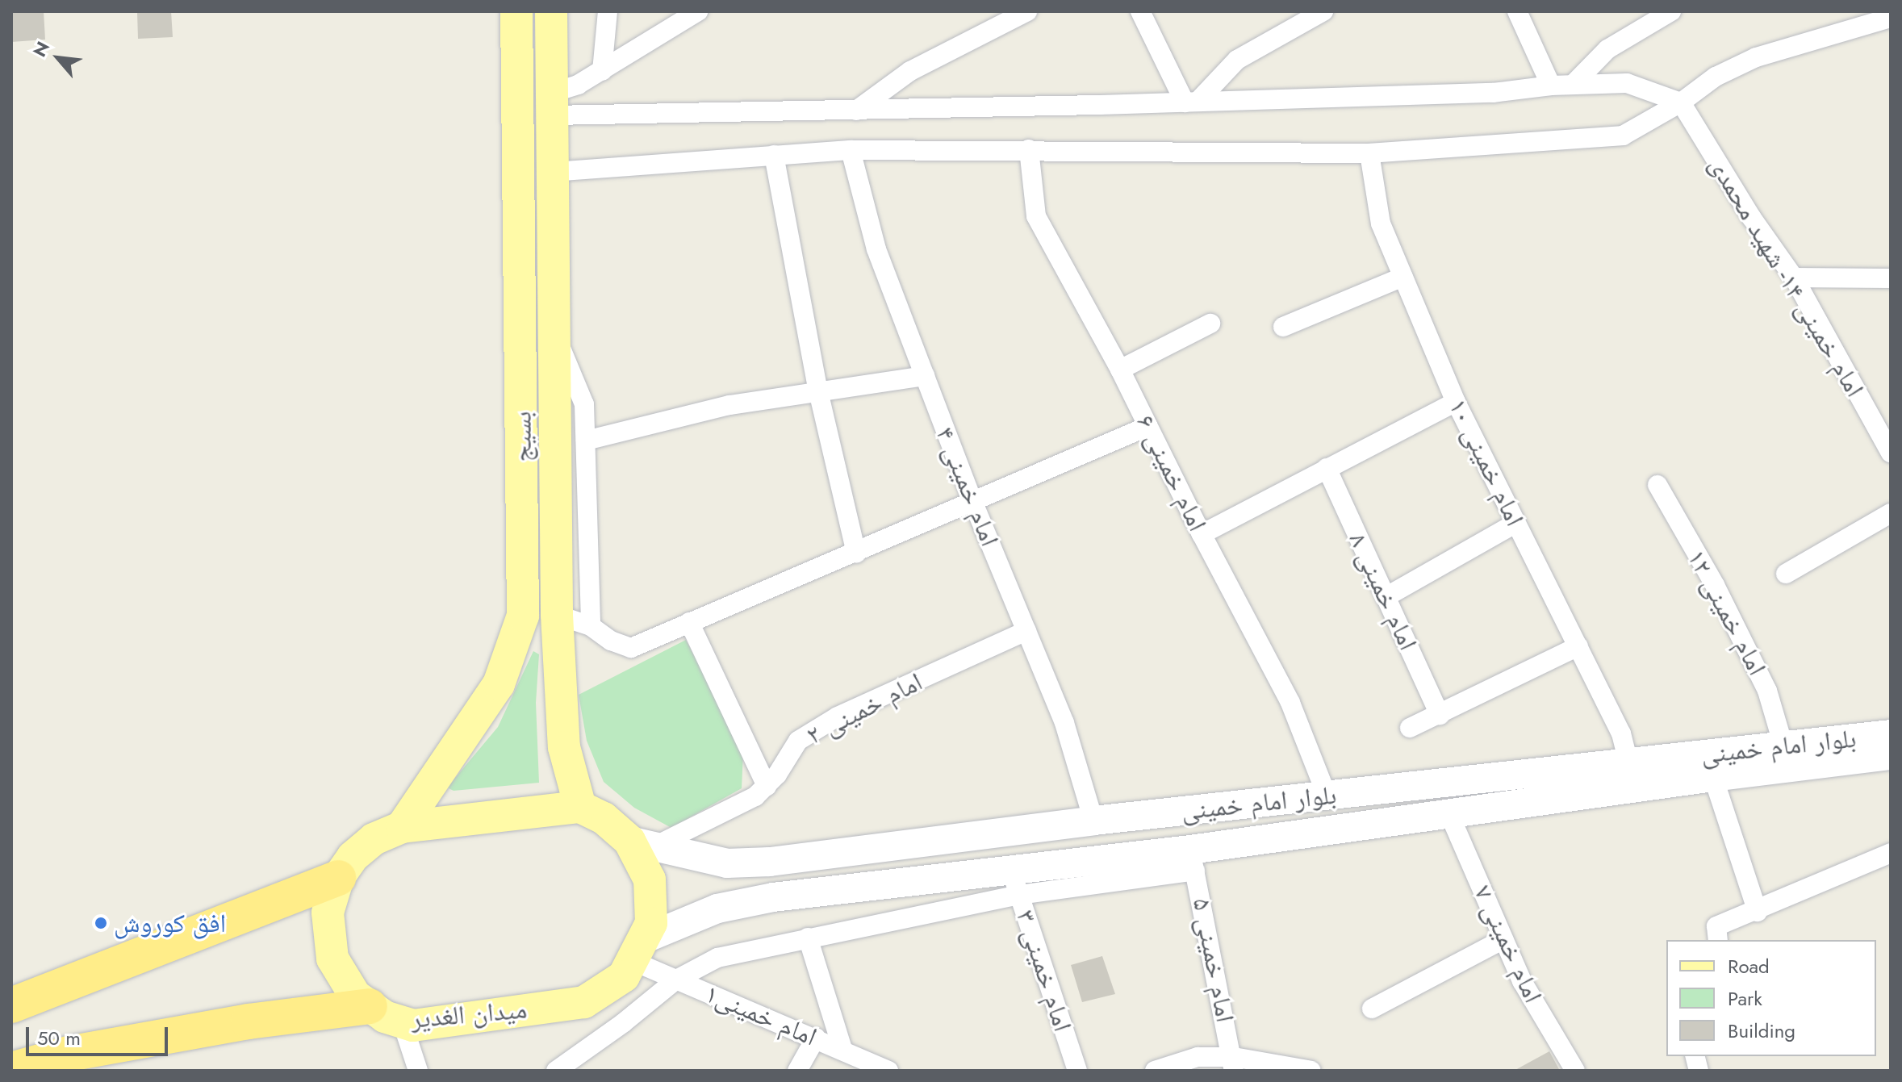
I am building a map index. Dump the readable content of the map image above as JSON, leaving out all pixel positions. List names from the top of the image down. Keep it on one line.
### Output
{"streets":{"main road":["بسیج","بلوار امام خمینی","میدان الغدیر"],"street":["امام خمینی ۱۴- شهید محمدی","امام خمینی ۱۰","امام خمینی ۶","امام خمینی ۴","امام خمینی ۸","امام خمینی ۱۲","امام خمینی ۲","امام خمینی ۷","امام خمینی ۵","امام خمینی ۳","امام خمینی۱"]},"crossings":[["بسیج","میدان الغدیر"],["امام خمینی ۱۰","بلوار امام خمینی"],["امام خمینی ۶","بلوار امام خمینی"],["امام خمینی ۴","امام خمینی ۲"],["امام خمینی ۴","بلوار امام خمینی"],["امام خمینی ۱۲","بلوار امام خمینی"],["امام خمینی ۲","بلوار امام خمینی"],["بلوار امام خمینی","امام خمینی ۷"],["بلوار امام خمینی","امام خمینی ۵"],["بلوار امام خمینی","امام خمینی ۳"],["بلوار امام خمینی","میدان الغدیر"],["بلوار امام خمینی","امام خمینی۱"],["میدان الغدیر","امام خمینی۱"]],"places":["افق کوروش"],"legend":["Road","Park","Building"],"scale_bar":"50 m","north":"top left"}
